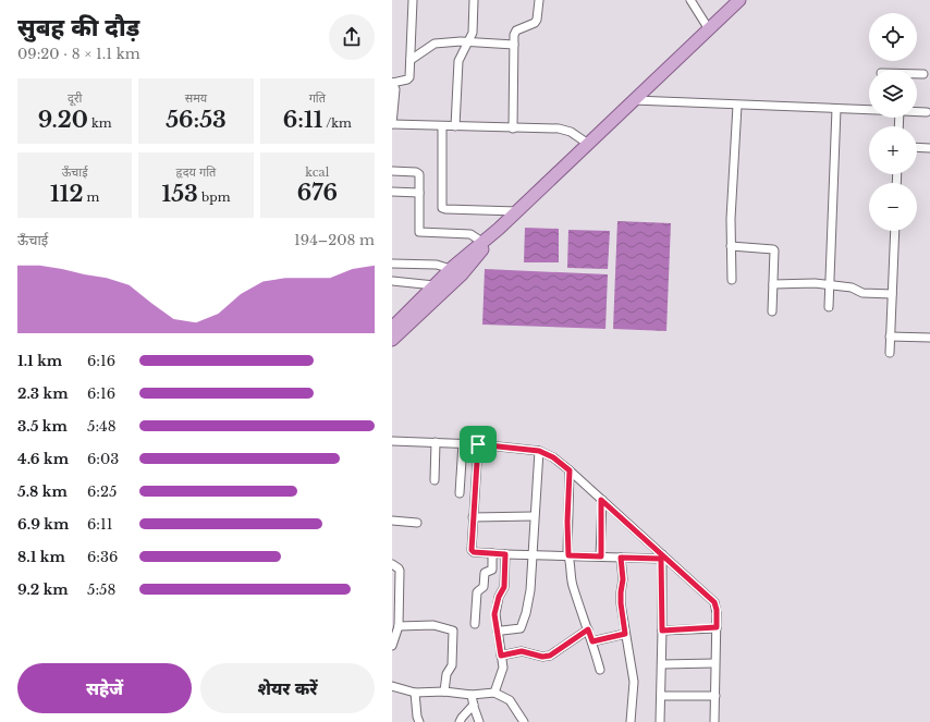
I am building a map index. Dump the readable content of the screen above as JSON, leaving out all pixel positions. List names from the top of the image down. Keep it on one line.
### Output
{"page":{"heading":["सुबह की दौड़","09:20 · 8 × 1.1 km"],"map_buttons":["+","−"],"stats":[["दूरी","9.20 km"],["समय","56:53"],["गति","6:11 /km"],["ऊँचाई","112 m"],["हृदय गति","153 bpm"],["kcal","676"]],"chart":["ऊँचाई","194–208 m"],"list":[{"name":"1.1 km","note":"6:16"},{"name":"2.3 km","note":"6:16"},{"name":"3.5 km","note":"5:48"},{"name":"4.6 km","note":"6:03"},{"name":"5.8 km","note":"6:25"},{"name":"6.9 km","note":"6:11"},{"name":"8.1 km","note":"6:36"},{"name":"9.2 km","note":"5:58"}],"buttons":["सहेजें","शेयर करें"]}}
